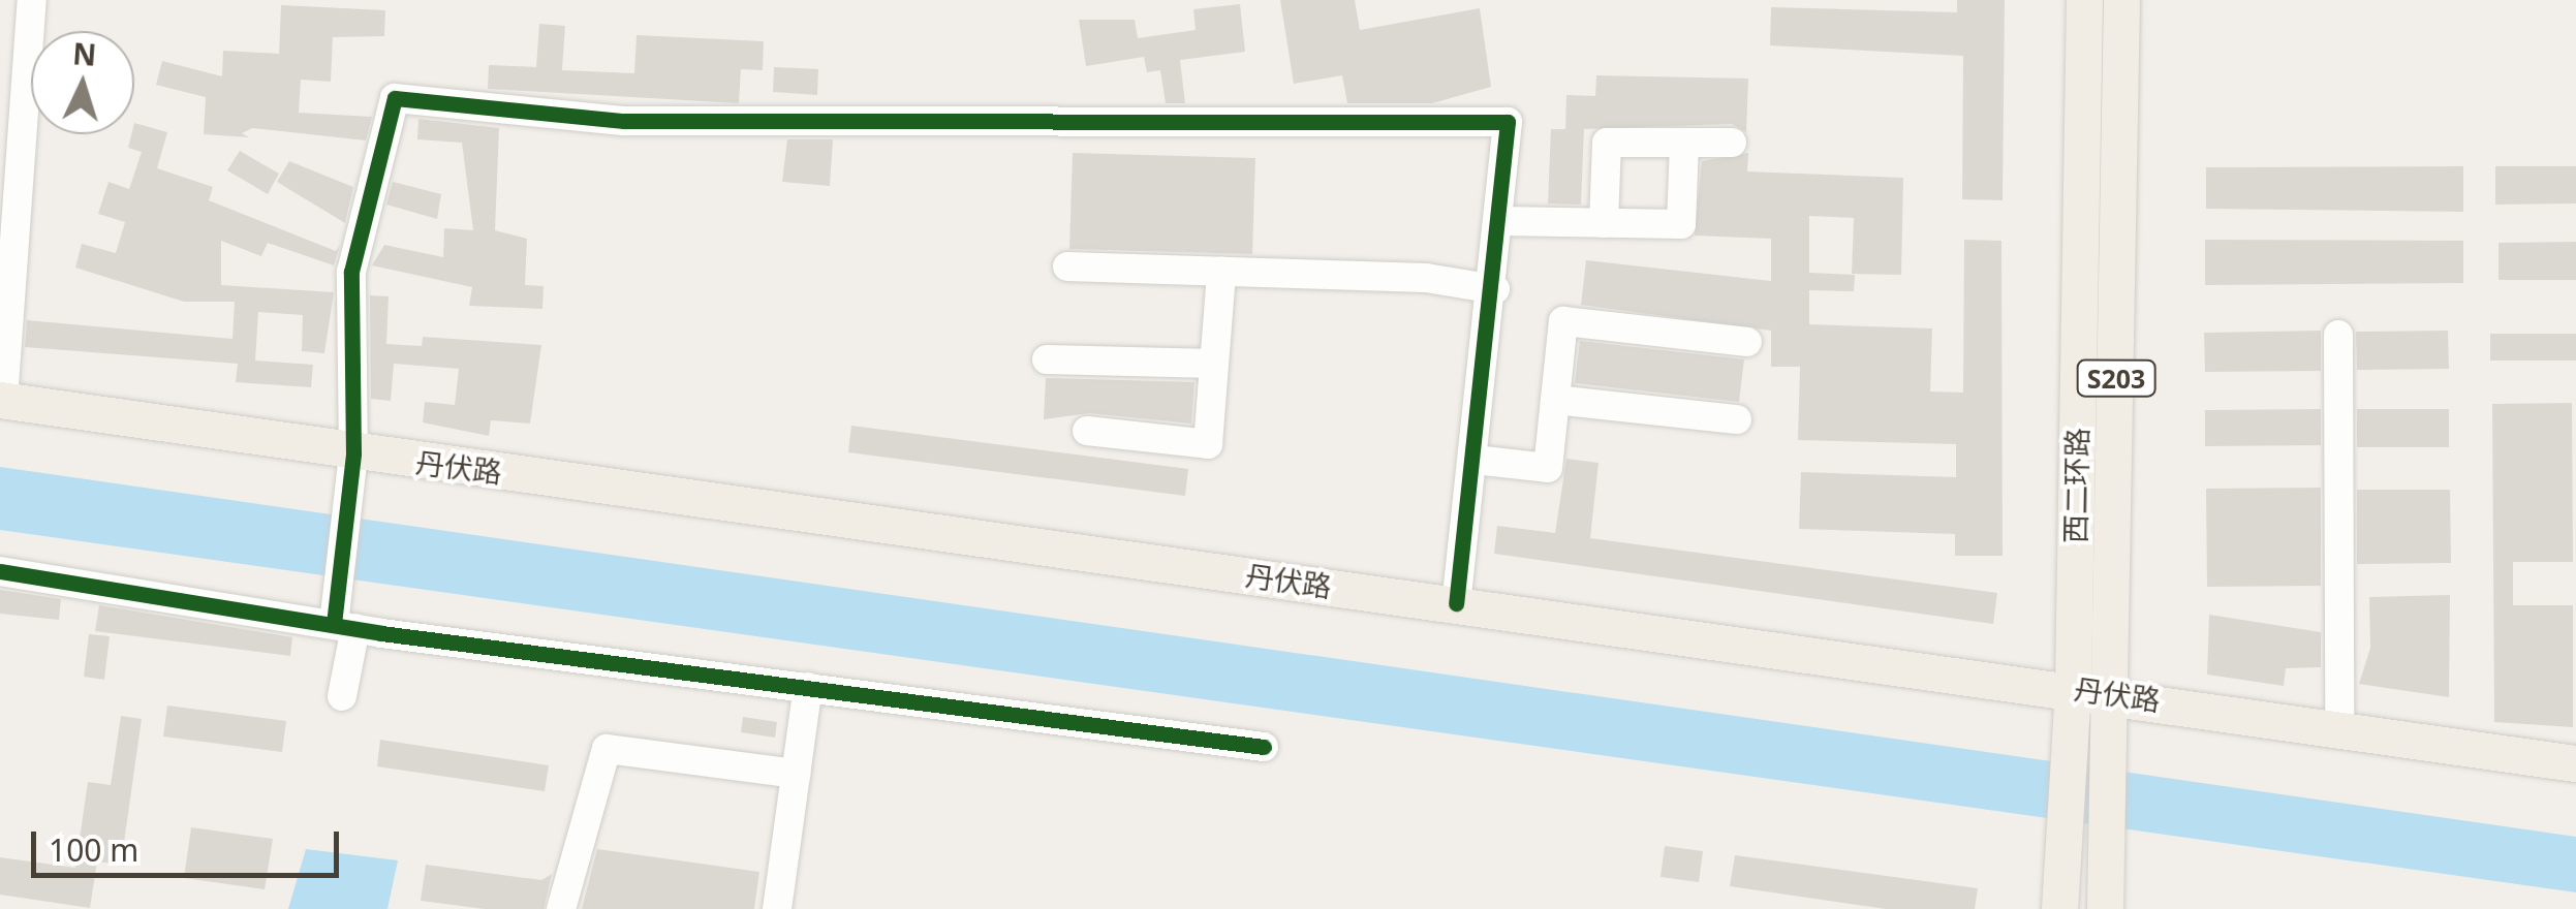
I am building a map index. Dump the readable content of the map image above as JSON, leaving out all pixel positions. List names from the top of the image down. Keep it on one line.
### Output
{"streets":{"main road":["S203","丹伏路","西二环路"]},"crossings":[["丹伏路","西二环路"]],"scale_bar":"100 m","north":"top"}
